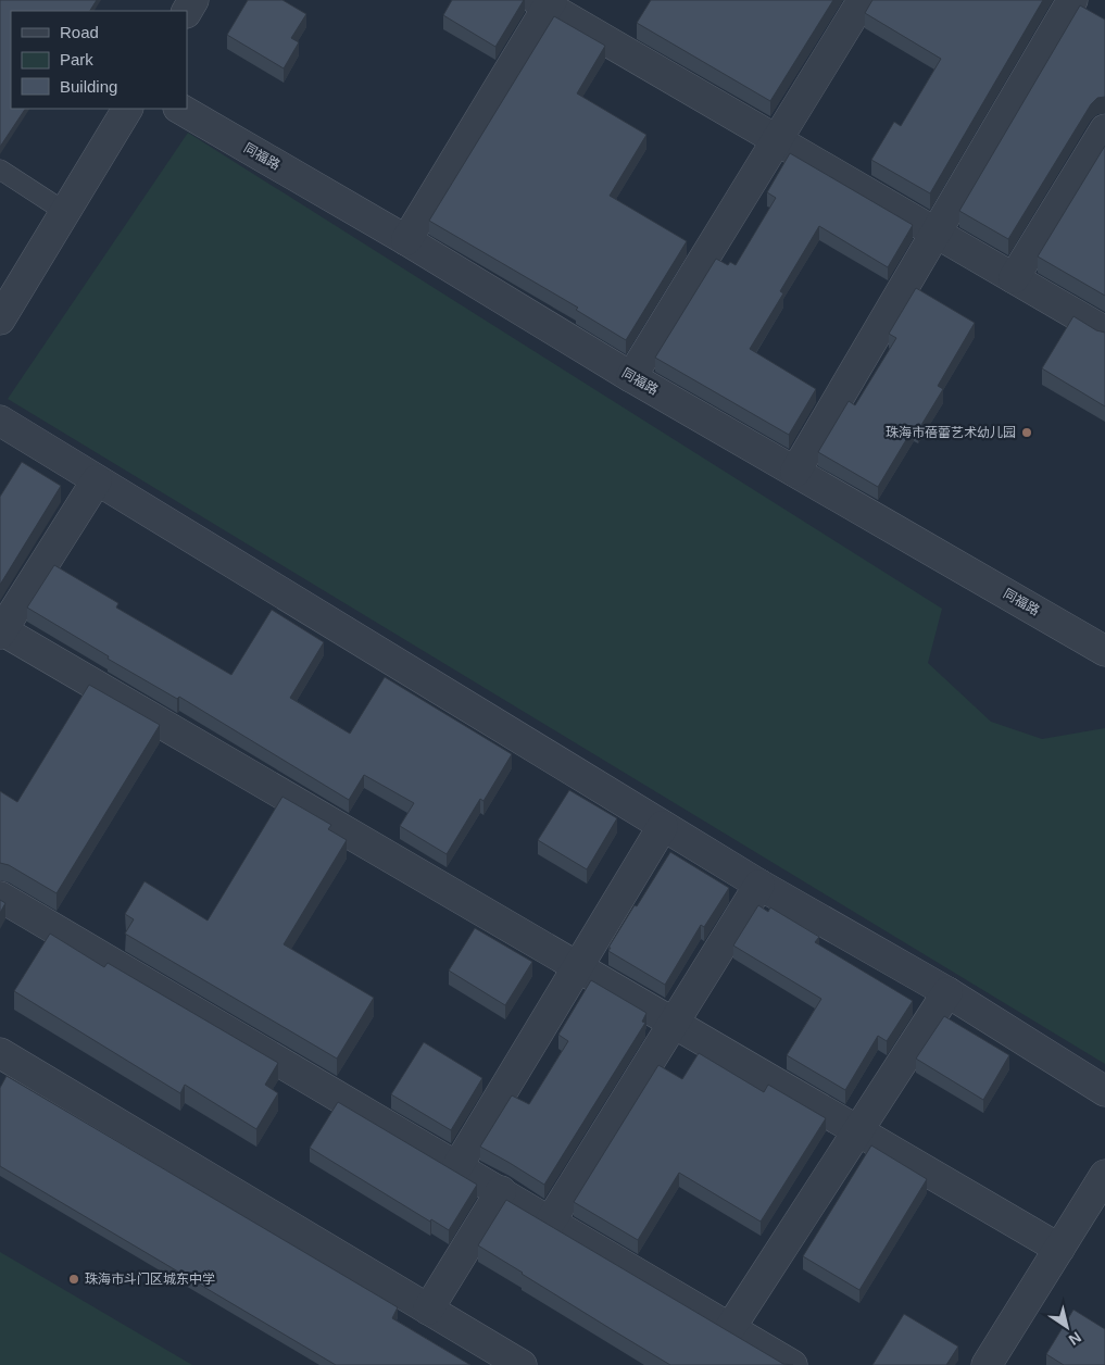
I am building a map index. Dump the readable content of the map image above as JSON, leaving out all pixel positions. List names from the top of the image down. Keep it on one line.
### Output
{"streets":{"street":["同福路"]},"places":["珠海市蓓蕾艺术幼儿园","珠海市斗门区城东中学"],"legend":["Road","Park","Building"],"north":"bottom right"}
